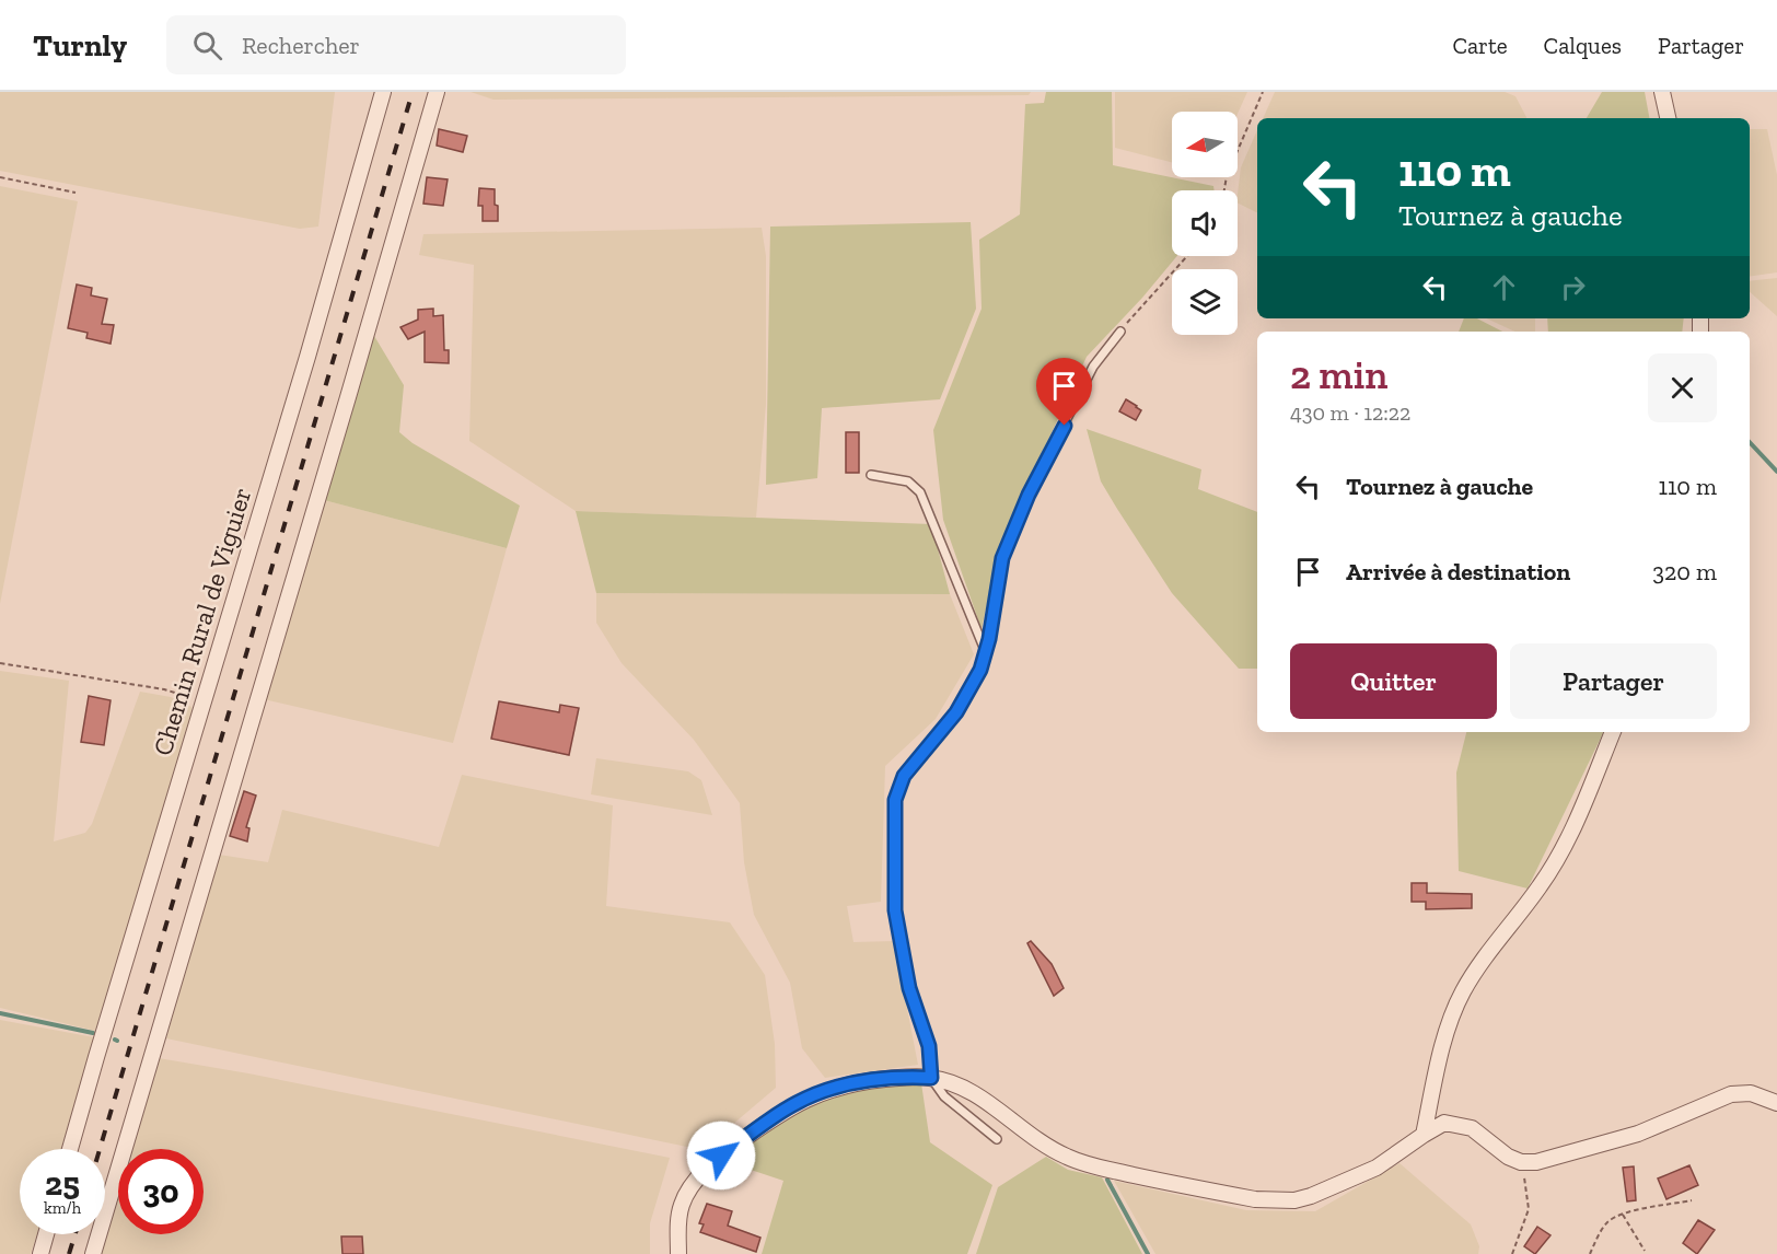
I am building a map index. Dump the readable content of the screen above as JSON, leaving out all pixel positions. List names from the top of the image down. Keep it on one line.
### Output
{"streets":{"street":["Chemin Rural de Viguier"]},"north":"left","page":{"header":"Turnly","search":"Rechercher","nav":["Carte","Calques","Partager"],"turn":["110 m","Tournez à gauche"],"heading":["2 min","430 m · 12:22"],"list":[{"name":"Tournez à gauche","value":"110 m"},{"name":"Arrivée à destination","value":"320 m"}],"buttons":["Quitter","Partager"],"speed":"25 km/h","limit":"30"}}
